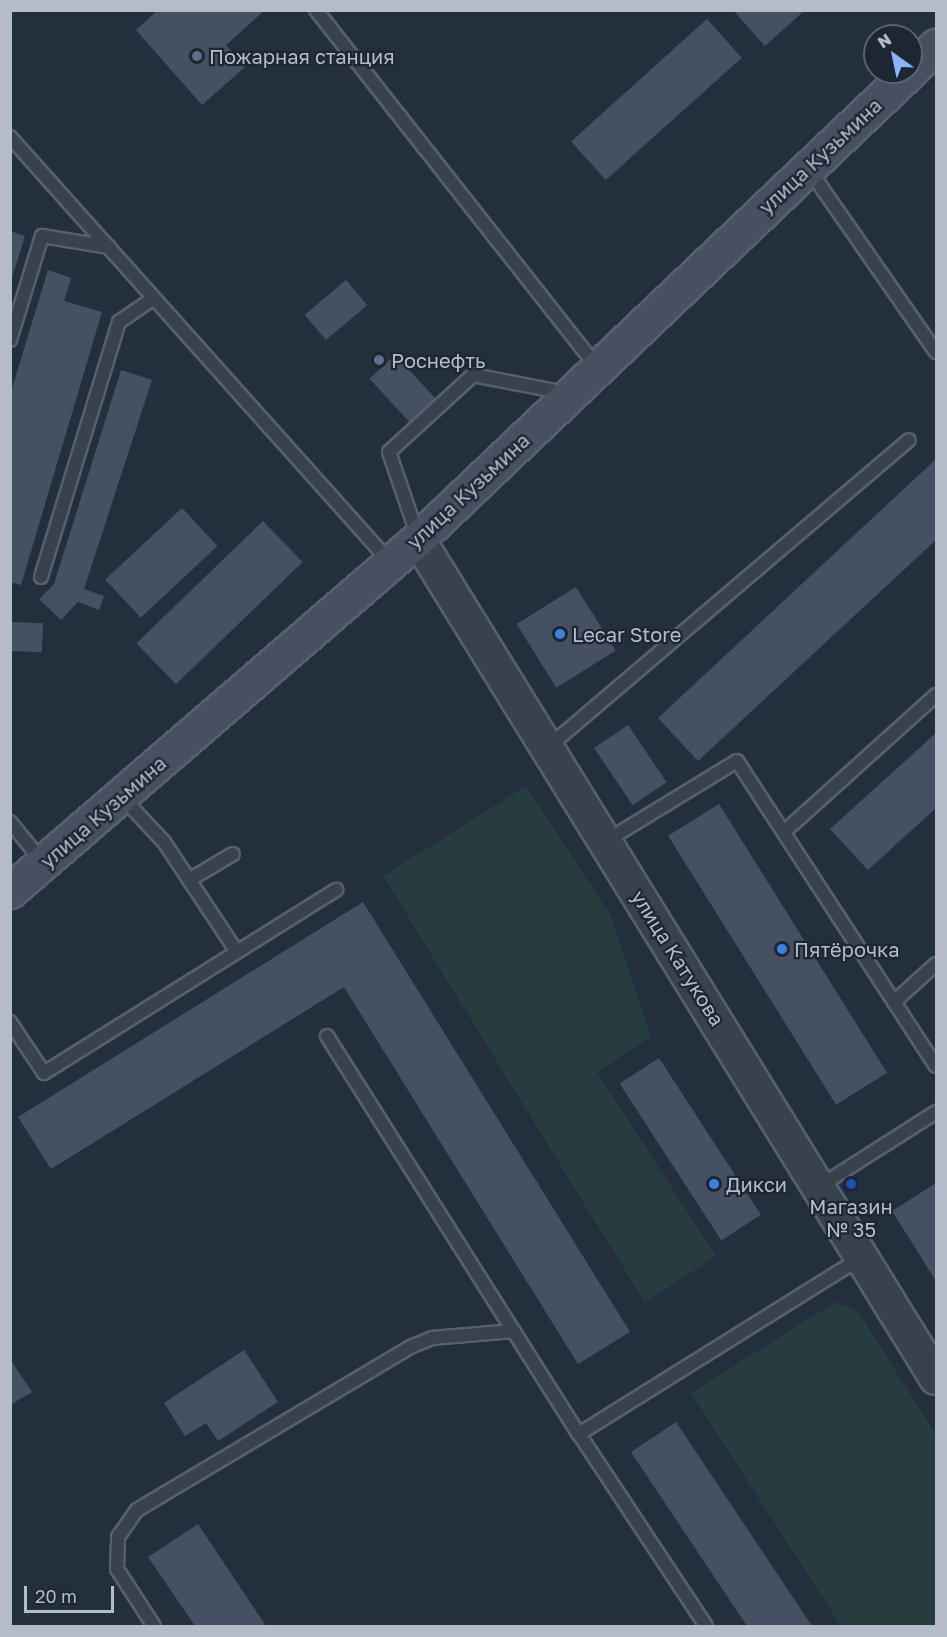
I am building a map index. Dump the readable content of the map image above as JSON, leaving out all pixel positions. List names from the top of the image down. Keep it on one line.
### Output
{"streets":{"main road":["улица Кузьмина"],"street":["улица Катукова"]},"crossings":[["улица Кузьмина","улица Катукова"]],"places":["Пожарная станция","Роснефть","Lecar Store","Пятёрочка","Дикси","Магазин № 35"],"scale_bar":"20 m","north":"top left"}
